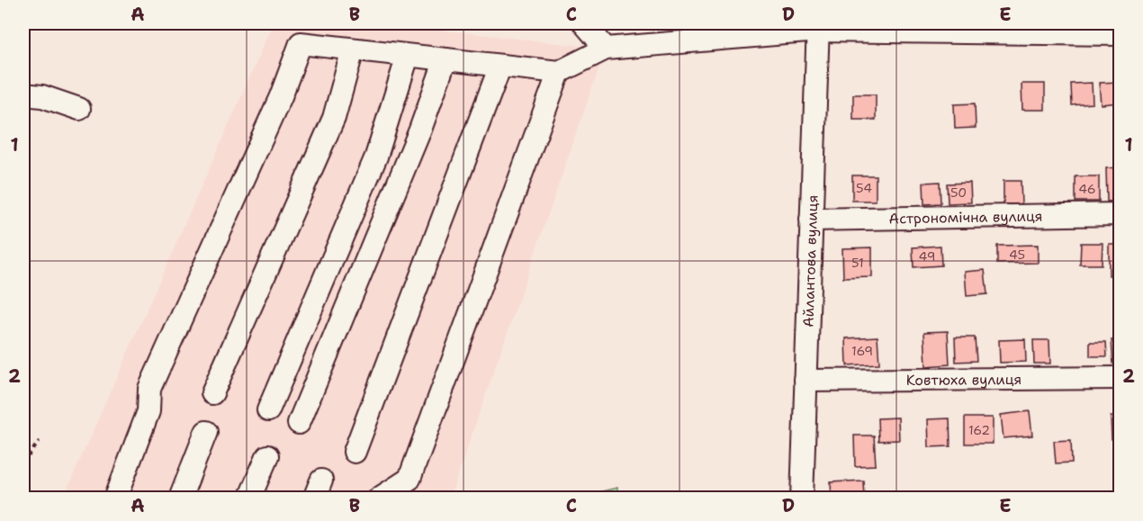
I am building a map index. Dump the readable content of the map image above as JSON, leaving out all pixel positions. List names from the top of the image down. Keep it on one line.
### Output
{"streets":{"street":["Астрономічна вулиця","Айлантова вулиця","Ковтюха вулиця"]},"crossings":[["Астрономічна вулиця","Айлантова вулиця"],["Айлантова вулиця","Ковтюха вулиця"]],"house_numbers":["54","46","50","45","49","51","169","162"],"grid":{"columns":["A","B","C","D","E"],"rows":["1","2"]}}
